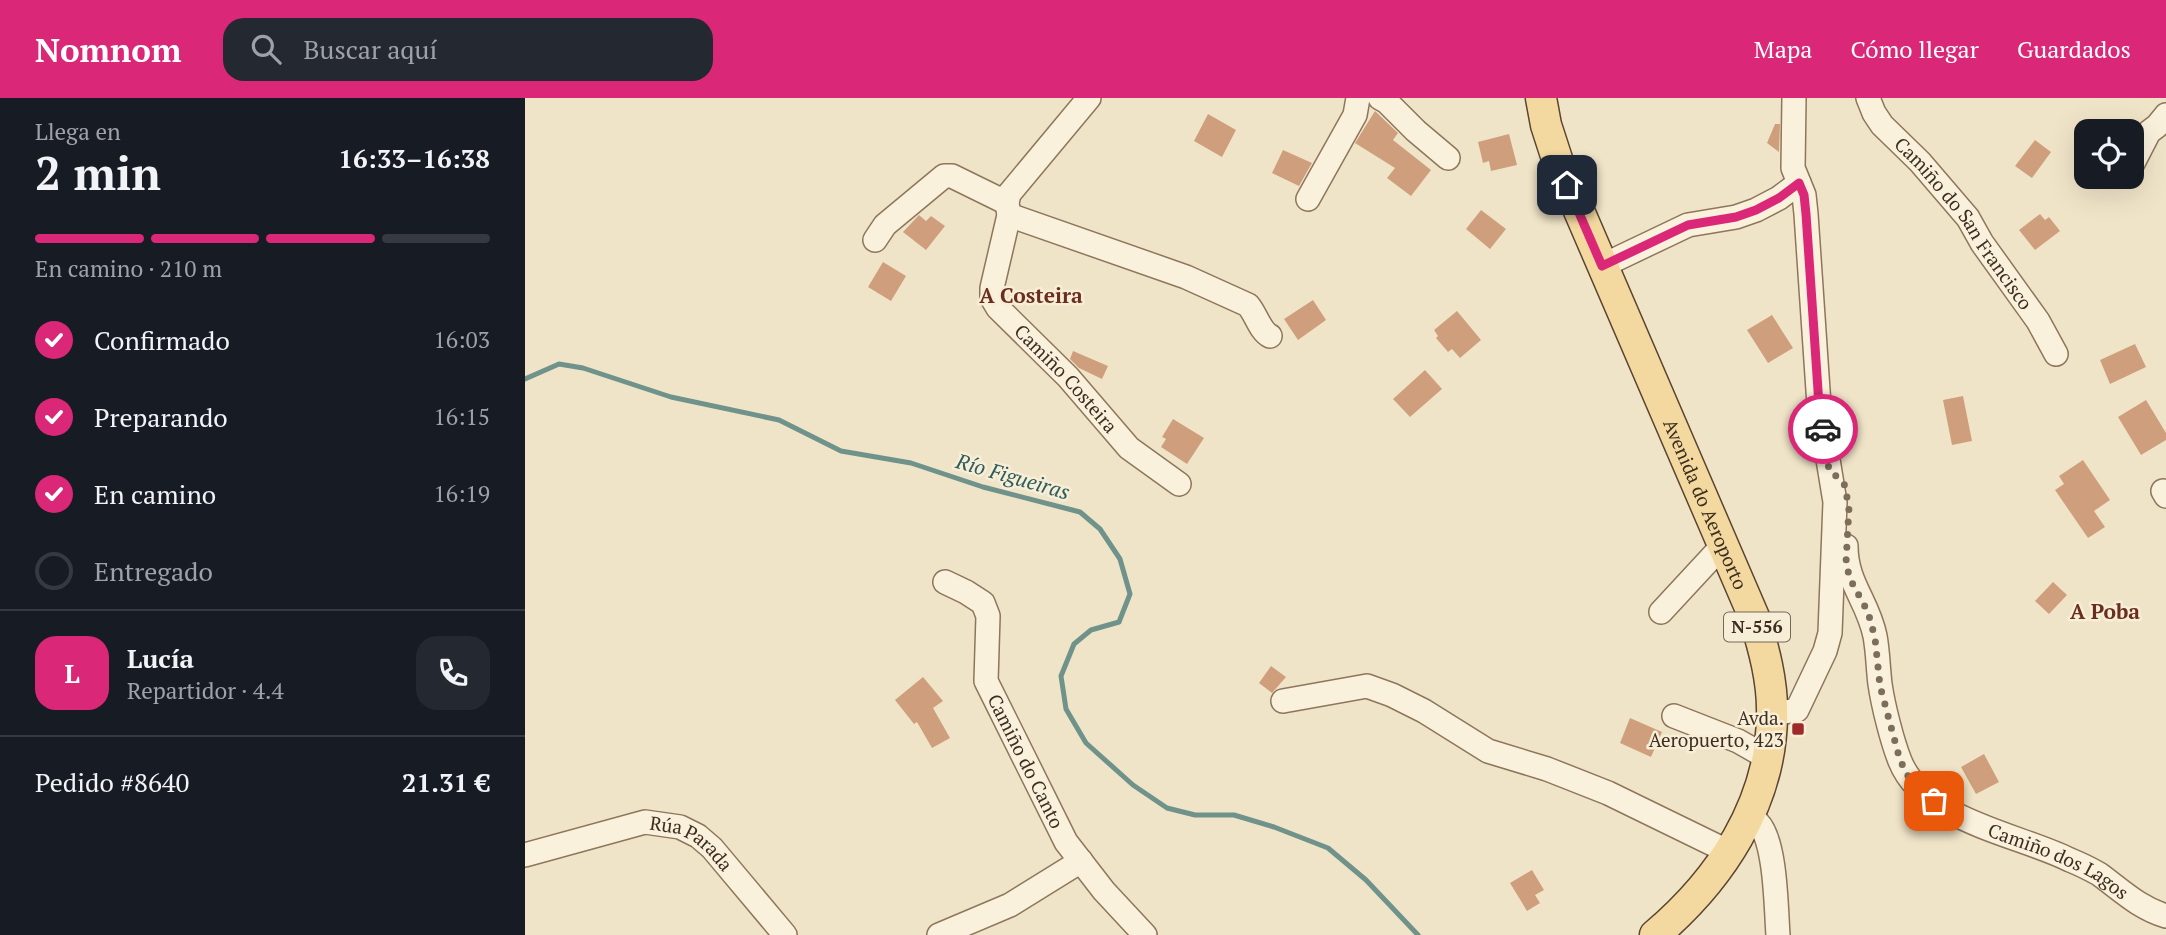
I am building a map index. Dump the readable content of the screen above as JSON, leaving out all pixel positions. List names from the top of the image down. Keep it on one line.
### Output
{"streets":{"main road":["Avenida do Aeroporto","N-556"],"street":["Camiño do San Francisco","Camiño Costeira","Camiño do Canto","Rúa Parada","Camiño dos Lagos"]},"districts":["A Costeira","A Poba"],"water":["Río Figueiras"],"places":{"transit":["Avda. Aeropuerto, 423"]},"page":{"header":"Nomnom","search":"Buscar aquí","nav":["Mapa","Cómo llegar","Guardados"],"heading":["2 min","Llega en","16:33–16:38"],"panel":["Lucía","Repartidor · 4.4","Pedido #8640","21.31 €"],"bar":"En camino · 210 m","list":[["Confirmado","16:03"],["Preparando","16:15"],["En camino","16:19"],"Entregado"],"round":"L"}}
